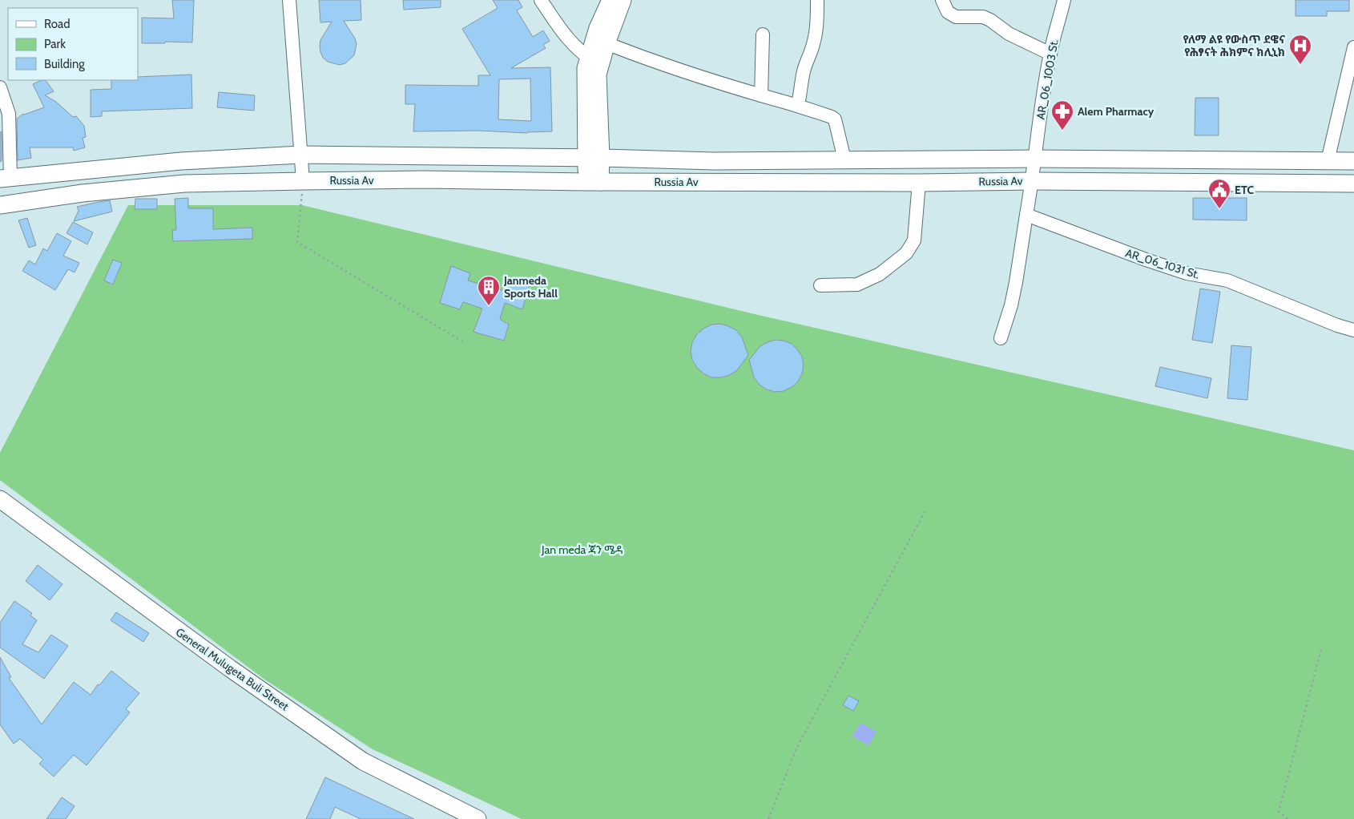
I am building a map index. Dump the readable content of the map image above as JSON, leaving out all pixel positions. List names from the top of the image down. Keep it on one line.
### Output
{"streets":{"main road":["Russia Av","General Mulugeta Buli Street"],"street":["AR_06_1003 St.","AR_06_1031 St."]},"crossings":[["AR_06_1003 St.","Russia Av"]],"parks":["Jan meda ጃን ሜዳ"],"places":{"hospital":["የለማ ልዩ የውስጥ ደዌና የሕፃናት ሕክምና ክሊኒክ"],"pharmacy":["Alem Pharmacy"],"public building":["ETC"],"building":["Janmeda Sports Hall"]},"legend":["Road","Park","Building"]}
